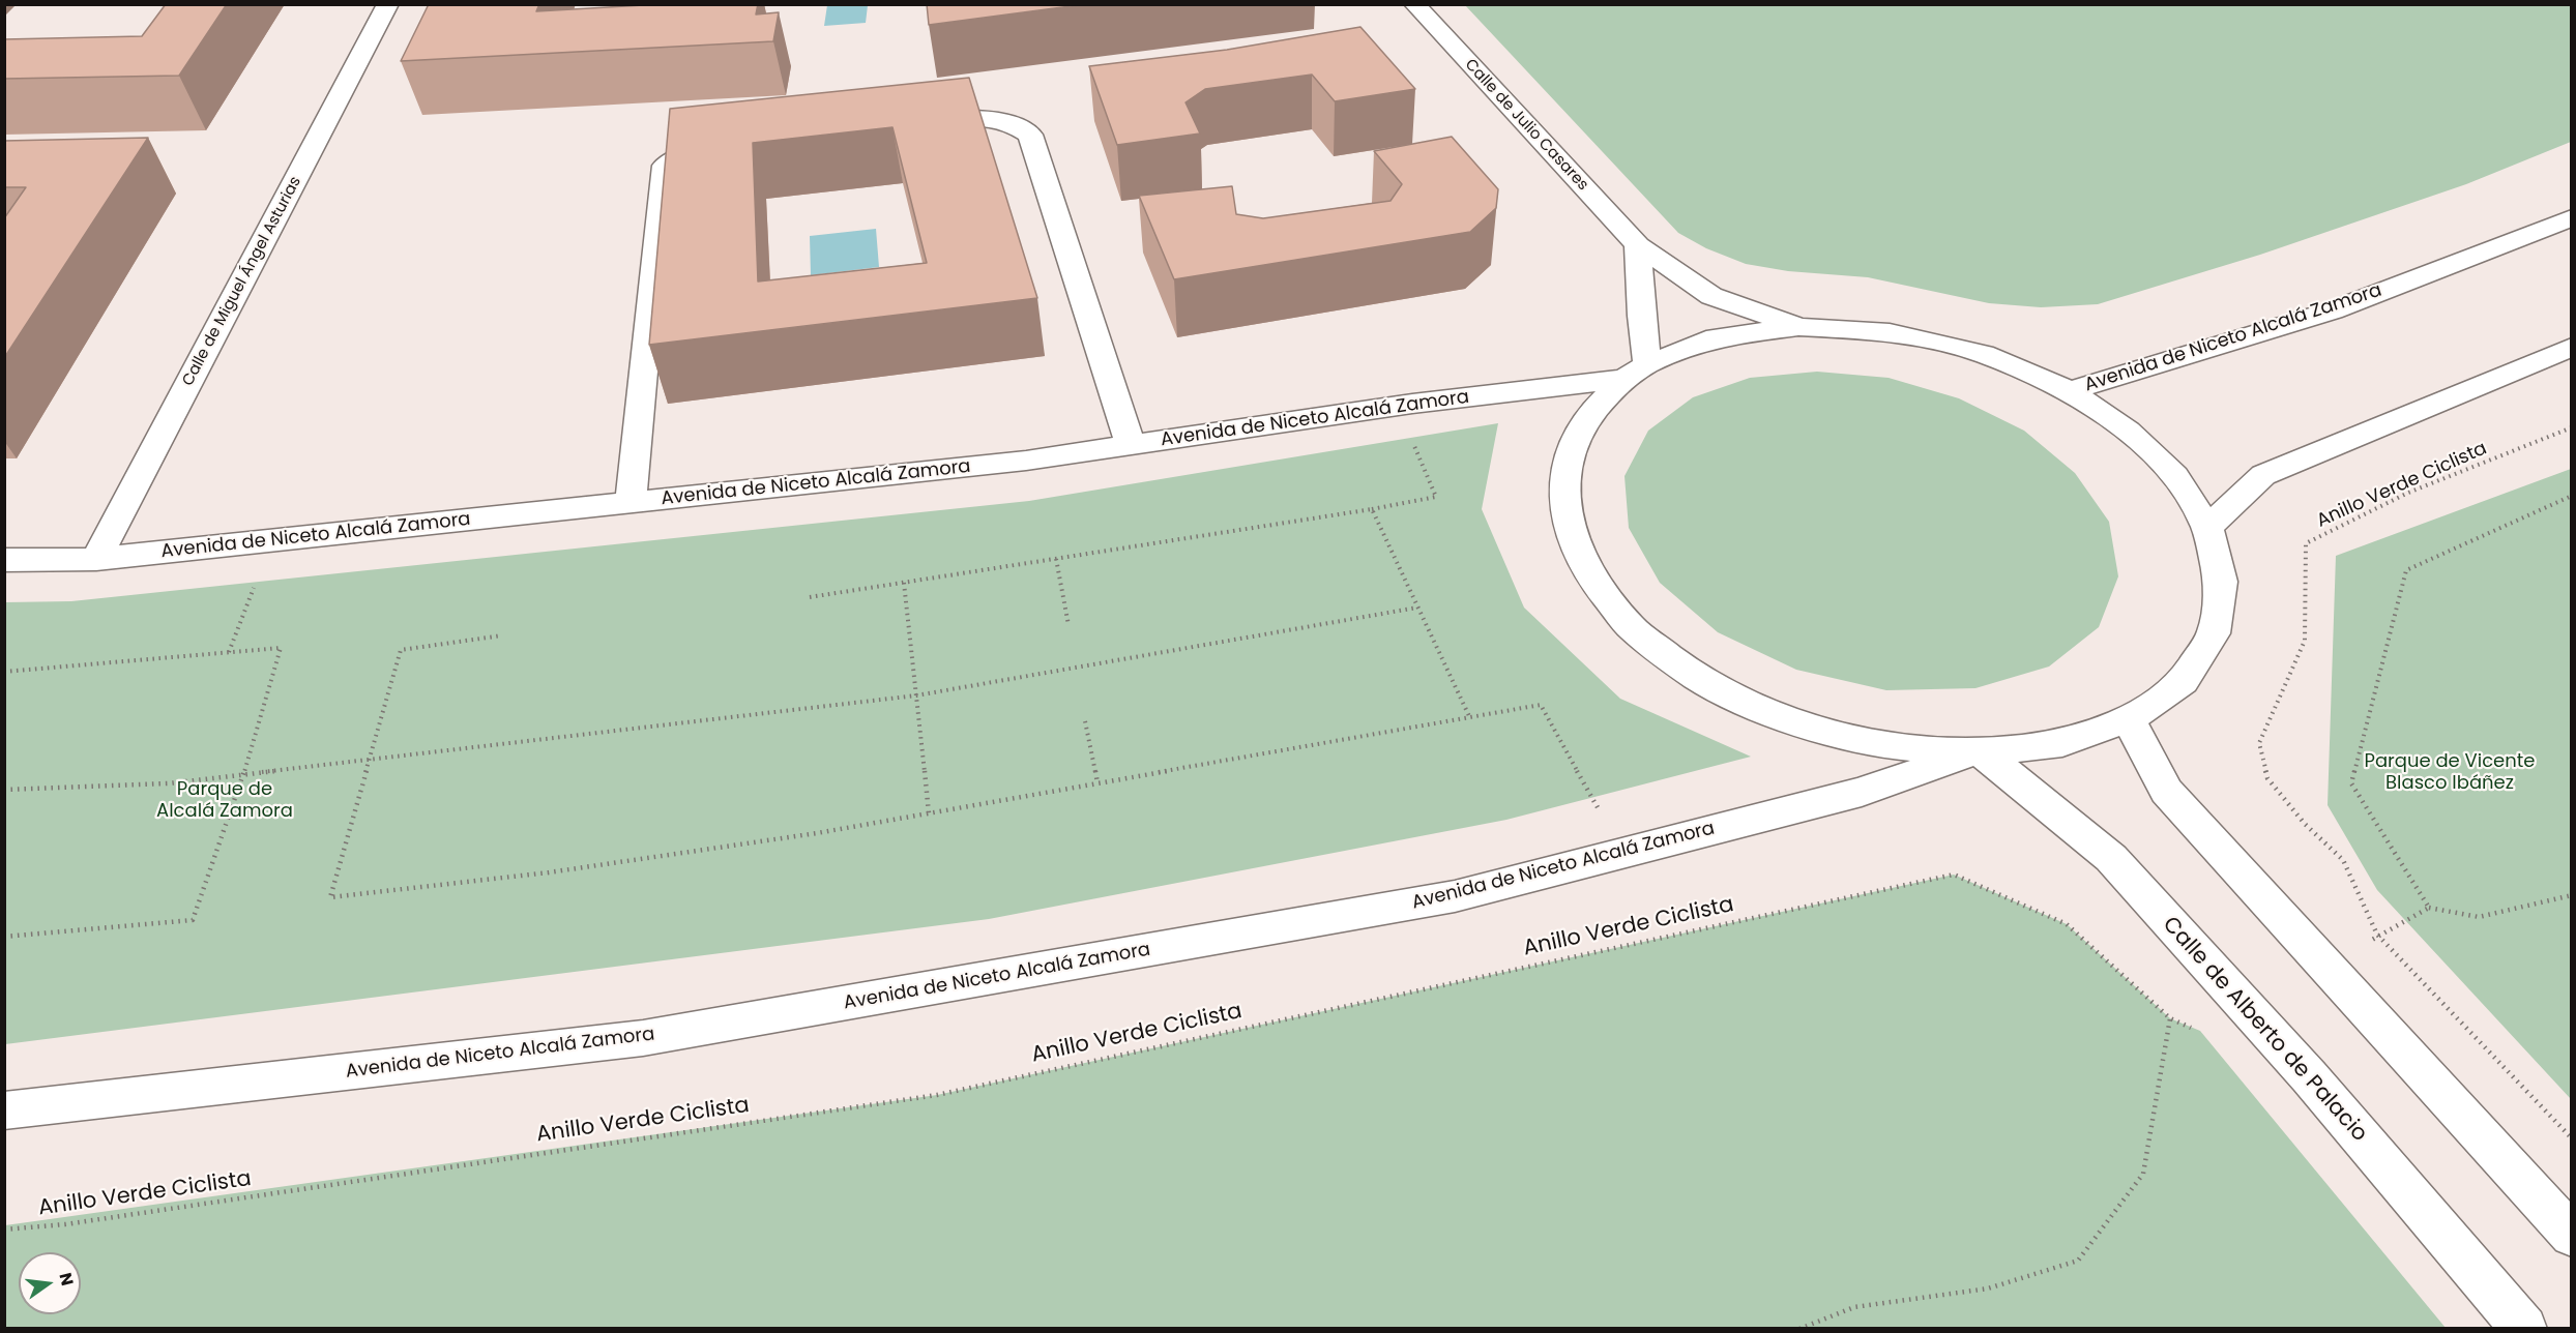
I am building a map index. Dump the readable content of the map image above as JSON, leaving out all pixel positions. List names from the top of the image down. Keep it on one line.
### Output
{"streets":{"street":["Calle de Julio Casares","Calle de Miguel Ángel Asturias","Avenida de Niceto Alcalá Zamora","Calle de Alberto de Palacio"],"path":["Anillo Verde Ciclista"]},"crossings":[["Calle de Miguel Ángel Asturias","Avenida de Niceto Alcalá Zamora"],["Avenida de Niceto Alcalá Zamora","Calle de Alberto de Palacio"]],"parks":["Parque de Vicente Blasco Ibáñez","Parque de Alcalá Zamora"],"north":"right"}
